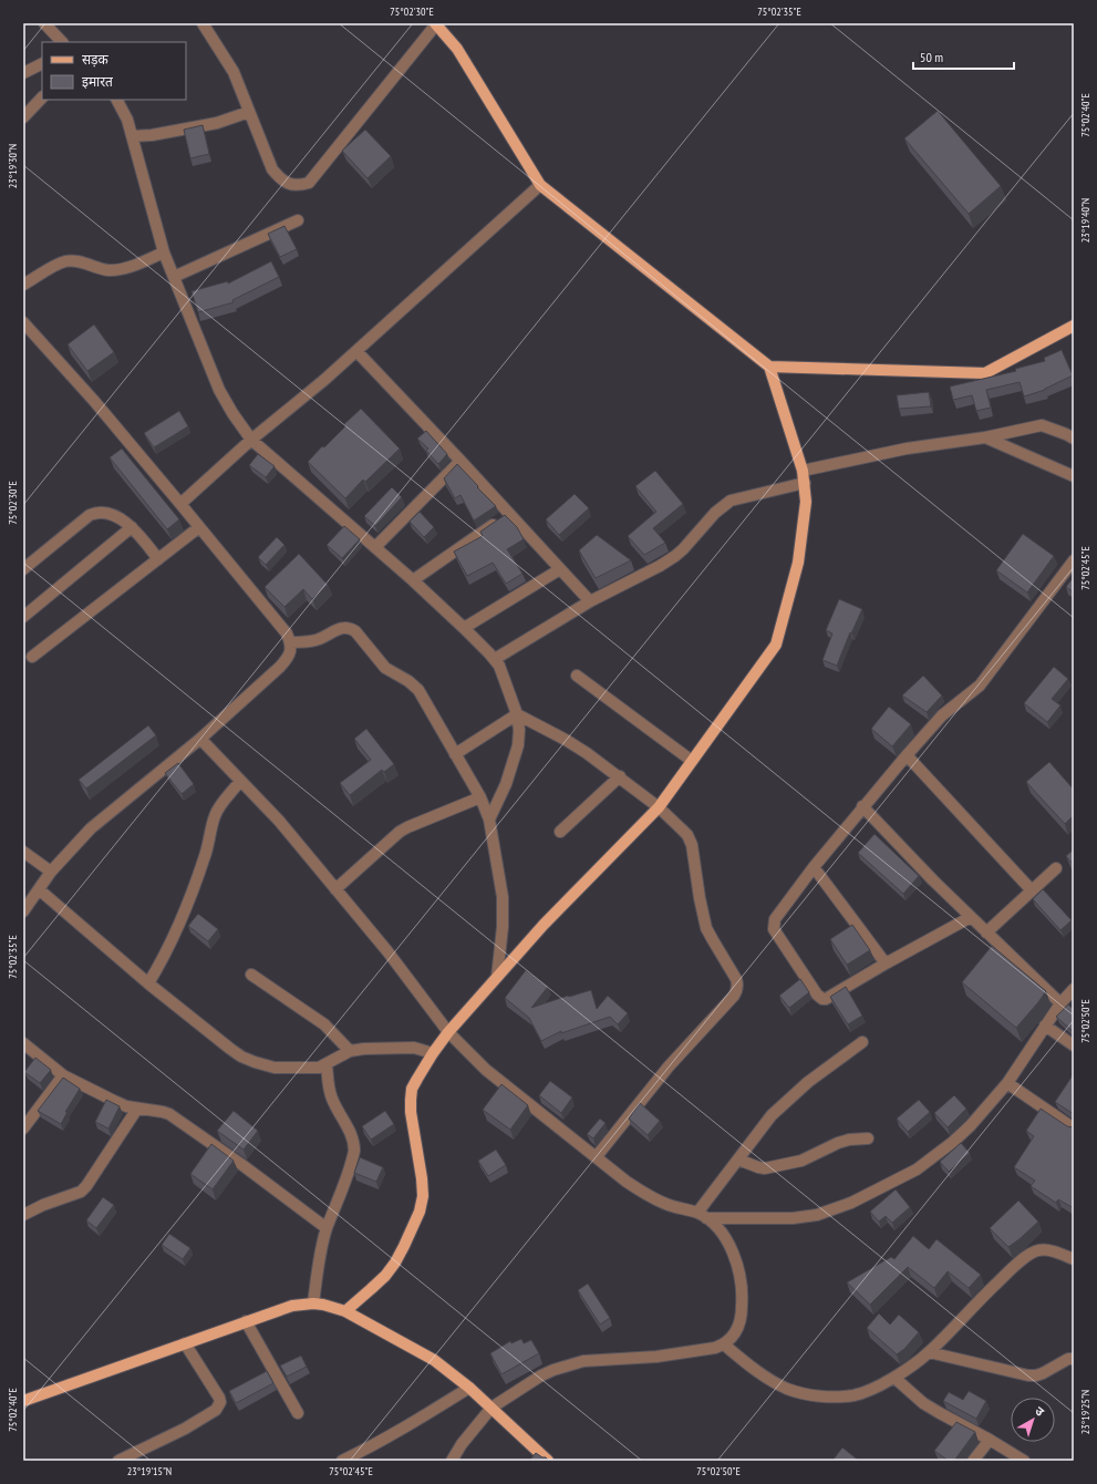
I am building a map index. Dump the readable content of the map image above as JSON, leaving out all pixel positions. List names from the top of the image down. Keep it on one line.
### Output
{"legend":["सड़क","इमारत"],"scale_bar":"50 m","north":"top right","coordinates":["75°02'30\"E","75°02'35\"E","75°02'40\"E","23°19'30\"N","23°19'40\"N","75°02'45\"E","75°02'50\"E","23°19'25\"N","23°19'15\"N"]}
